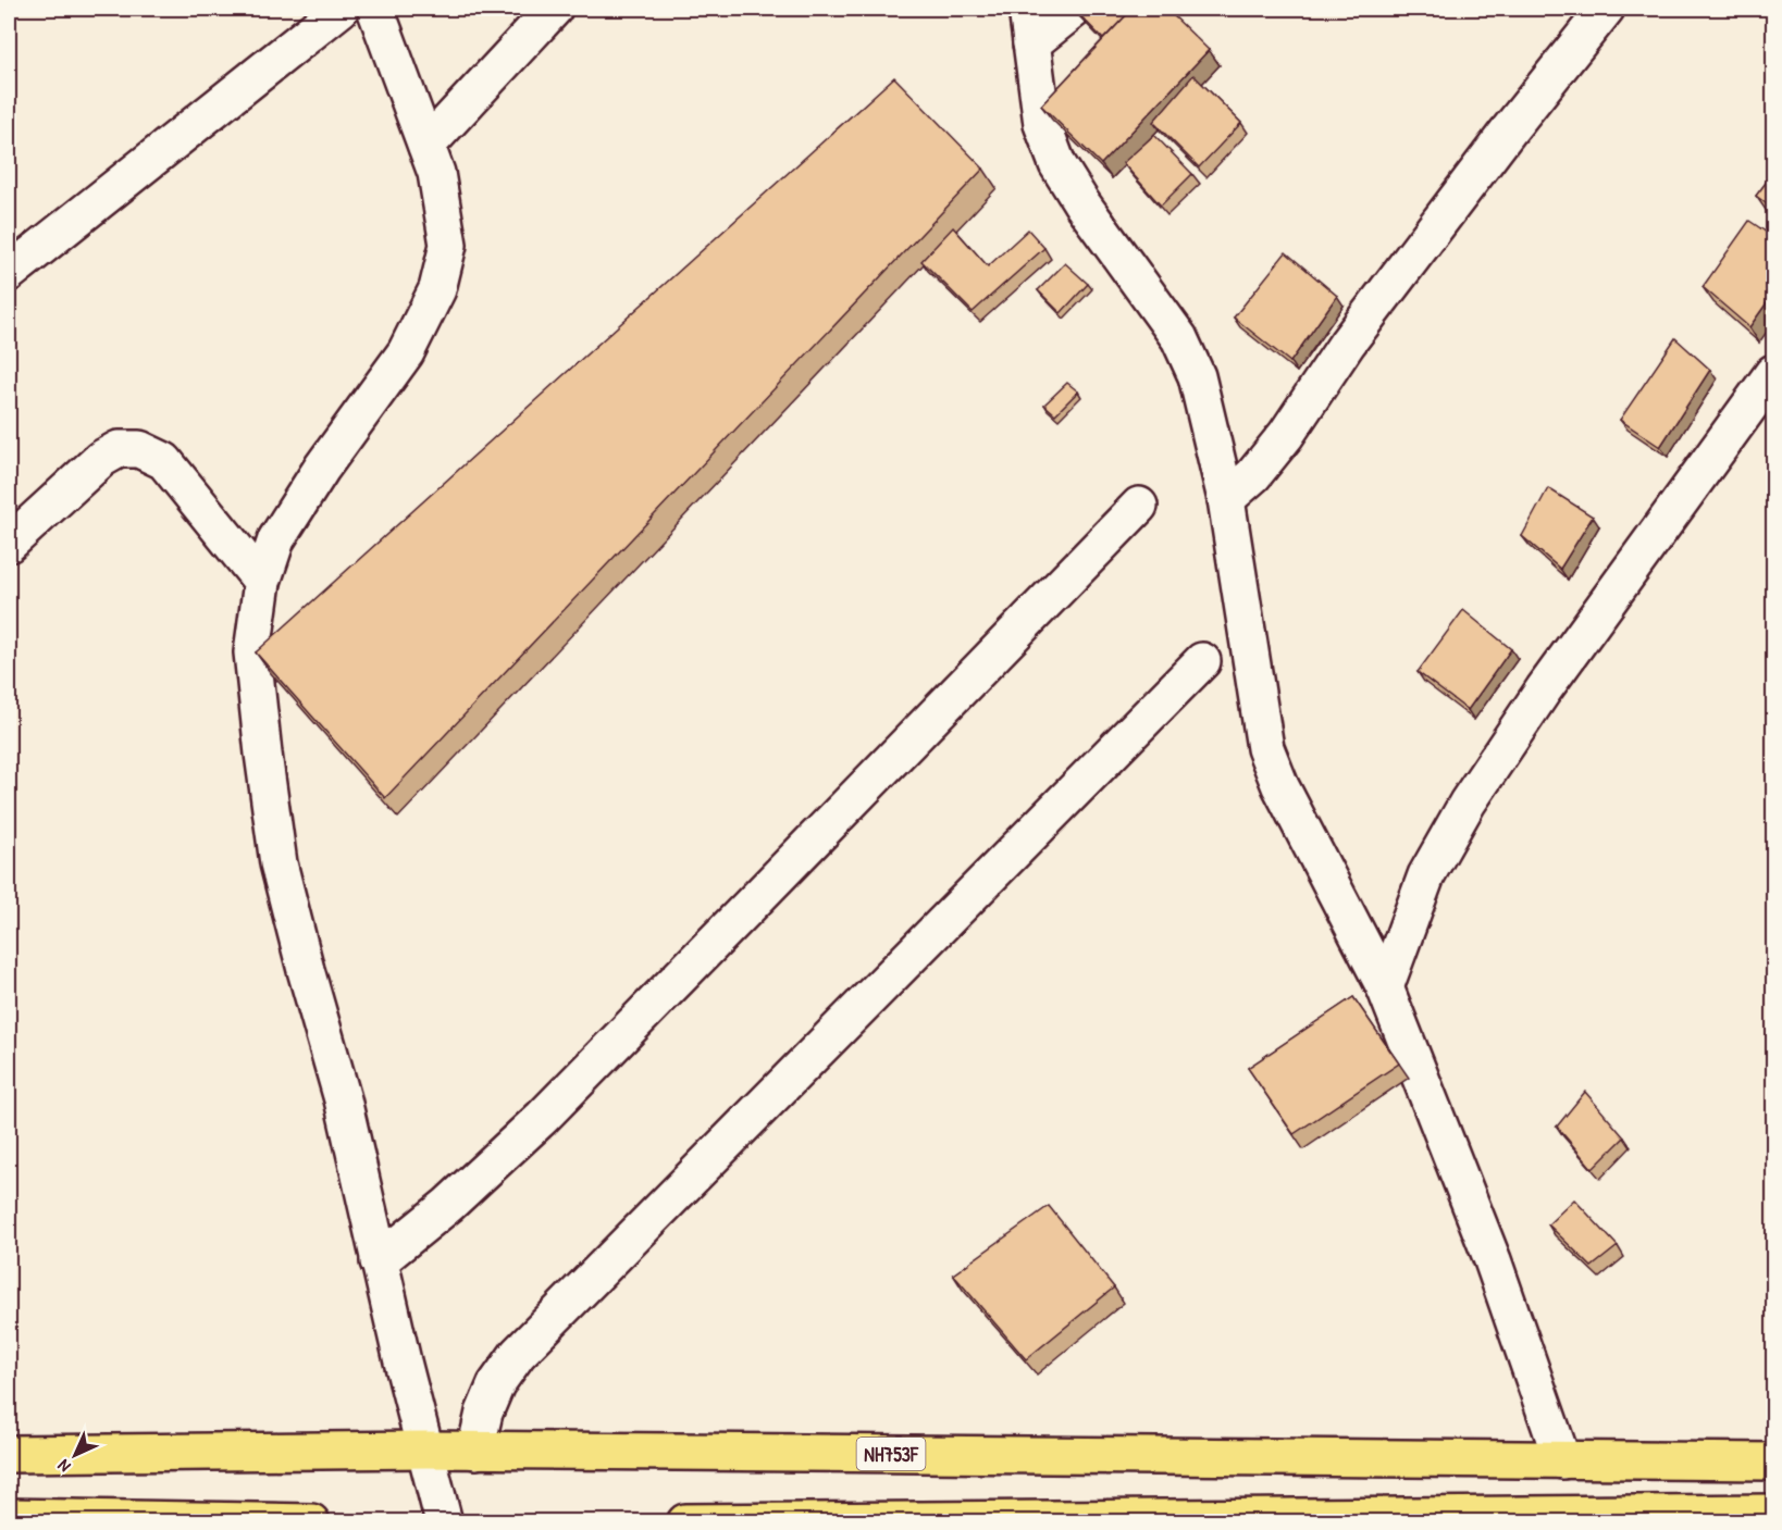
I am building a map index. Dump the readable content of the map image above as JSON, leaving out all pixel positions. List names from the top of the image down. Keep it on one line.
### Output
{"streets":{"highway":["NH753F"]},"north":"bottom left"}
